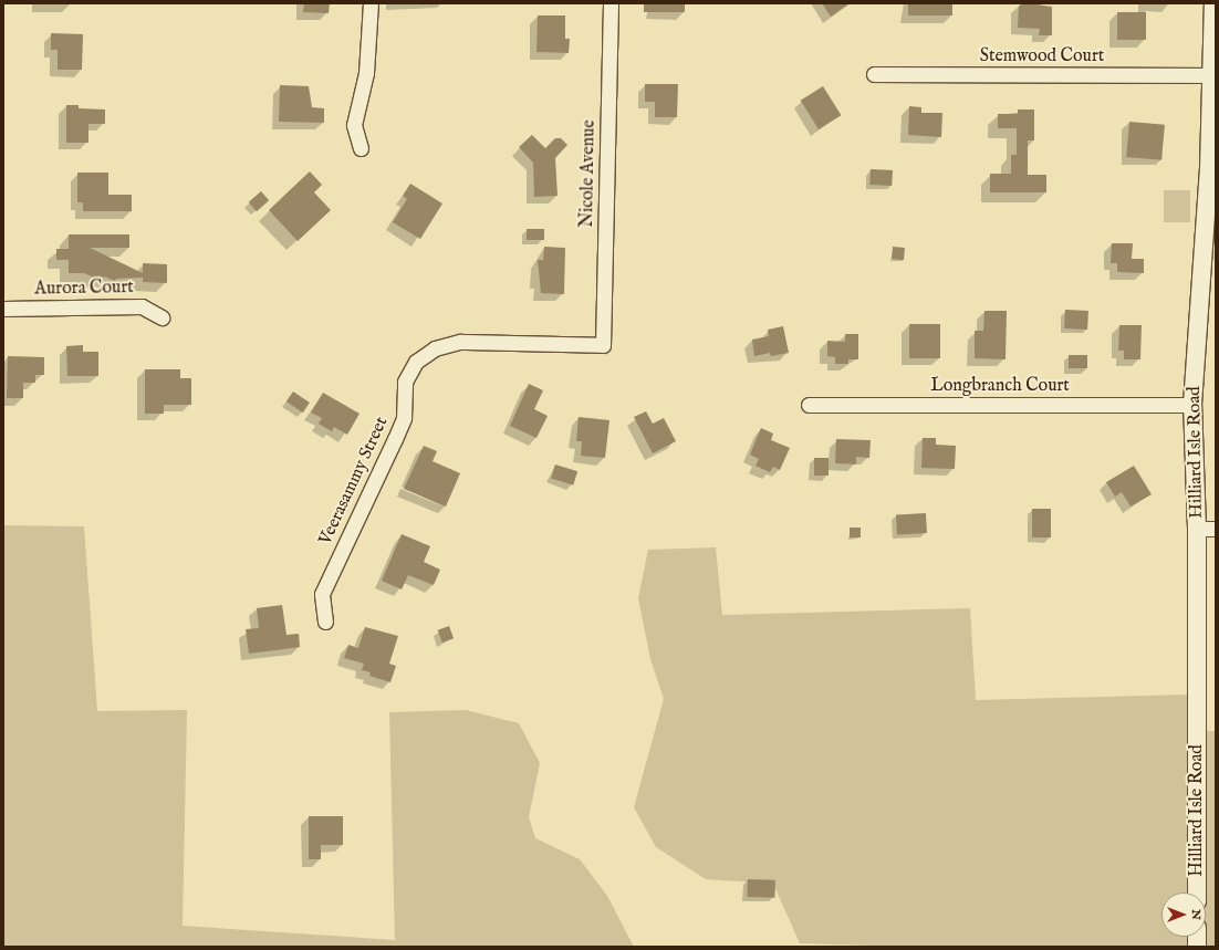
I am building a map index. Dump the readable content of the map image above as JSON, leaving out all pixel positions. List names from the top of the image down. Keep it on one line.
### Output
{"streets":{"street":["Stemwood Court","Nicole Avenue","Aurora Court","Longbranch Court","Hilliard Isle Road","Veerasammy Street"]},"crossings":[["Stemwood Court","Hilliard Isle Road"],["Nicole Avenue","Veerasammy Street"],["Longbranch Court","Hilliard Isle Road"]],"north":"right"}
